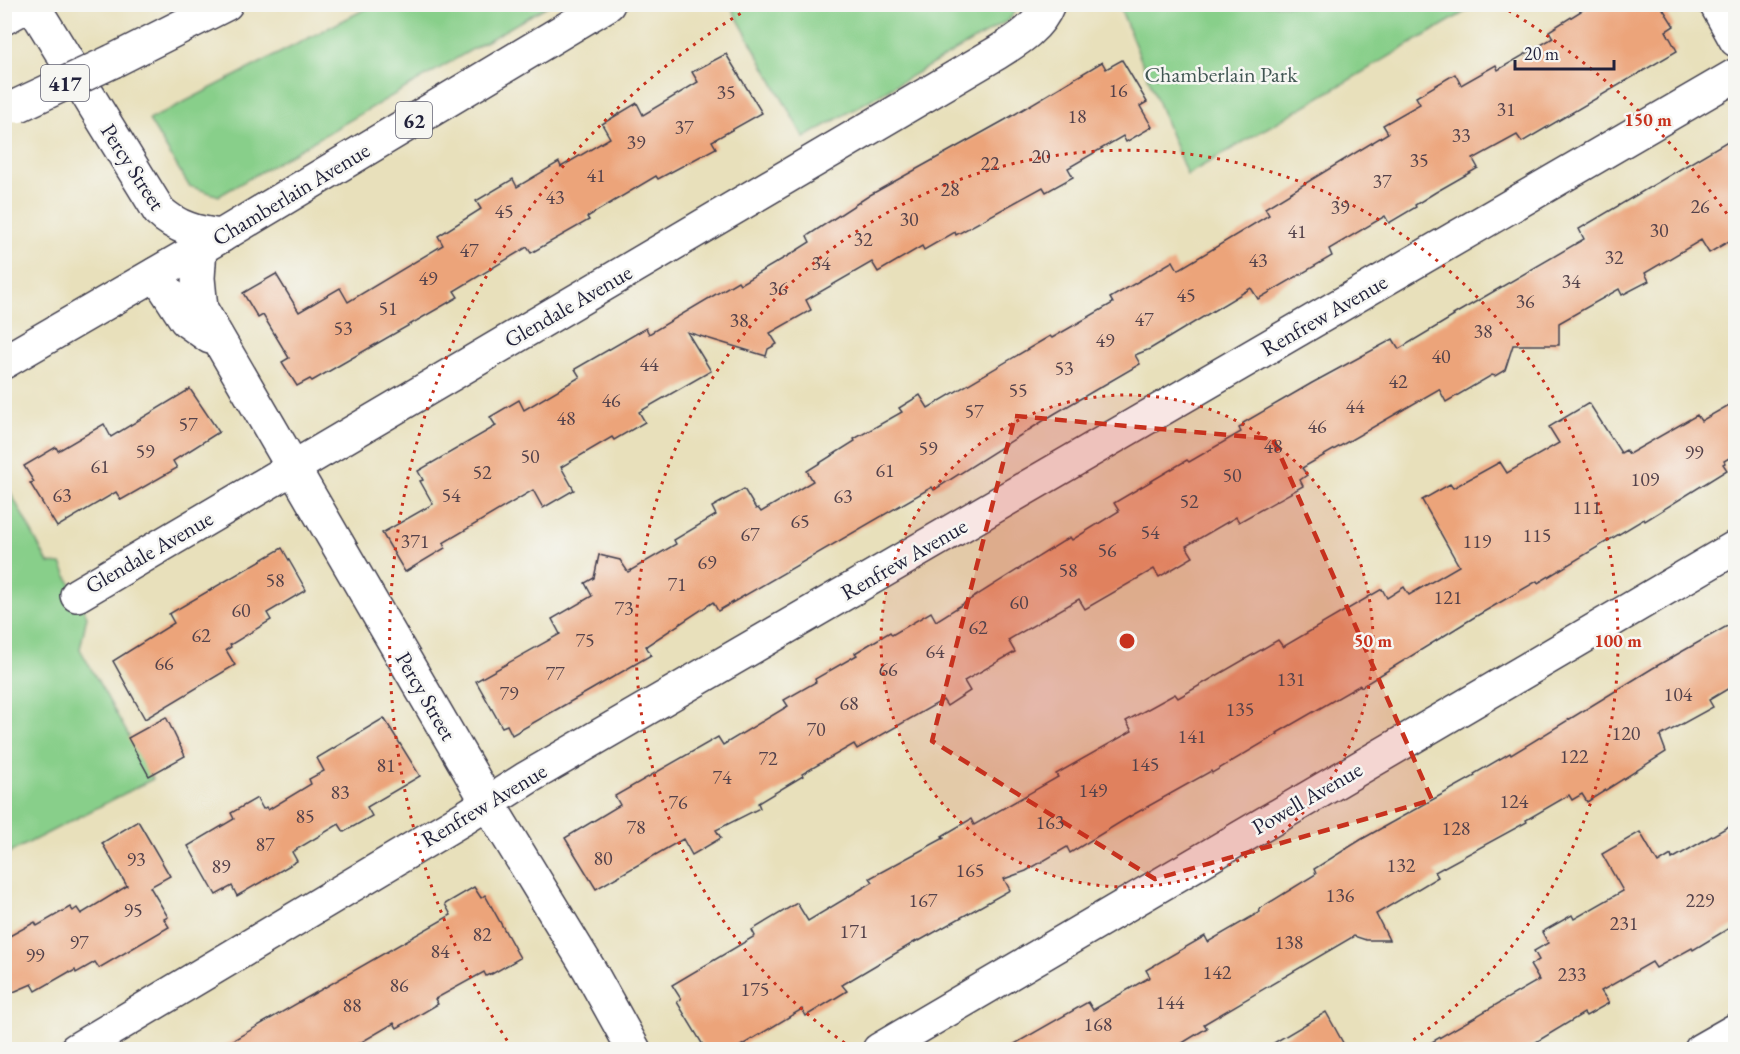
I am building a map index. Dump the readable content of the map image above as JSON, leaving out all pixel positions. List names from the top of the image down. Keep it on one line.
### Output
{"streets":{"main road":["417","62","Percy Street","Chamberlain Avenue","Glendale Avenue","Renfrew Avenue","Powell Avenue"]},"crossings":[["Percy Street","Chamberlain Avenue"],["Percy Street","Glendale Avenue"],["Percy Street","Renfrew Avenue"]],"parks":["Chamberlain Park"],"house_numbers":["16","35","31","18","37","33","39","20","35","22","41","37","28","43","26","39","45","30","30","41","32","47","32","43","34","49","34","36","45","36","51","47","38","53","38","49","40","44","53","42","55","46","44","57","48","57","46","48","59","59","99","50","61","61","52","50","109","63","54","63","52","111","65","54","67","115","371","119","56","69","58","58","71","121","60","73","60","62","62","75","64","66","66","77","131","79","104","68","135","70","120","141","122","72","145","81","74","149","83","124","76","85","163","78","128","87","80","93","132","89","165","136","167","229","95","231","171","82","97","138","84","99","142","233","86","175","144","88","168"],"scale_bar":"20 m","rings":["150 m","50 m","100 m"]}
